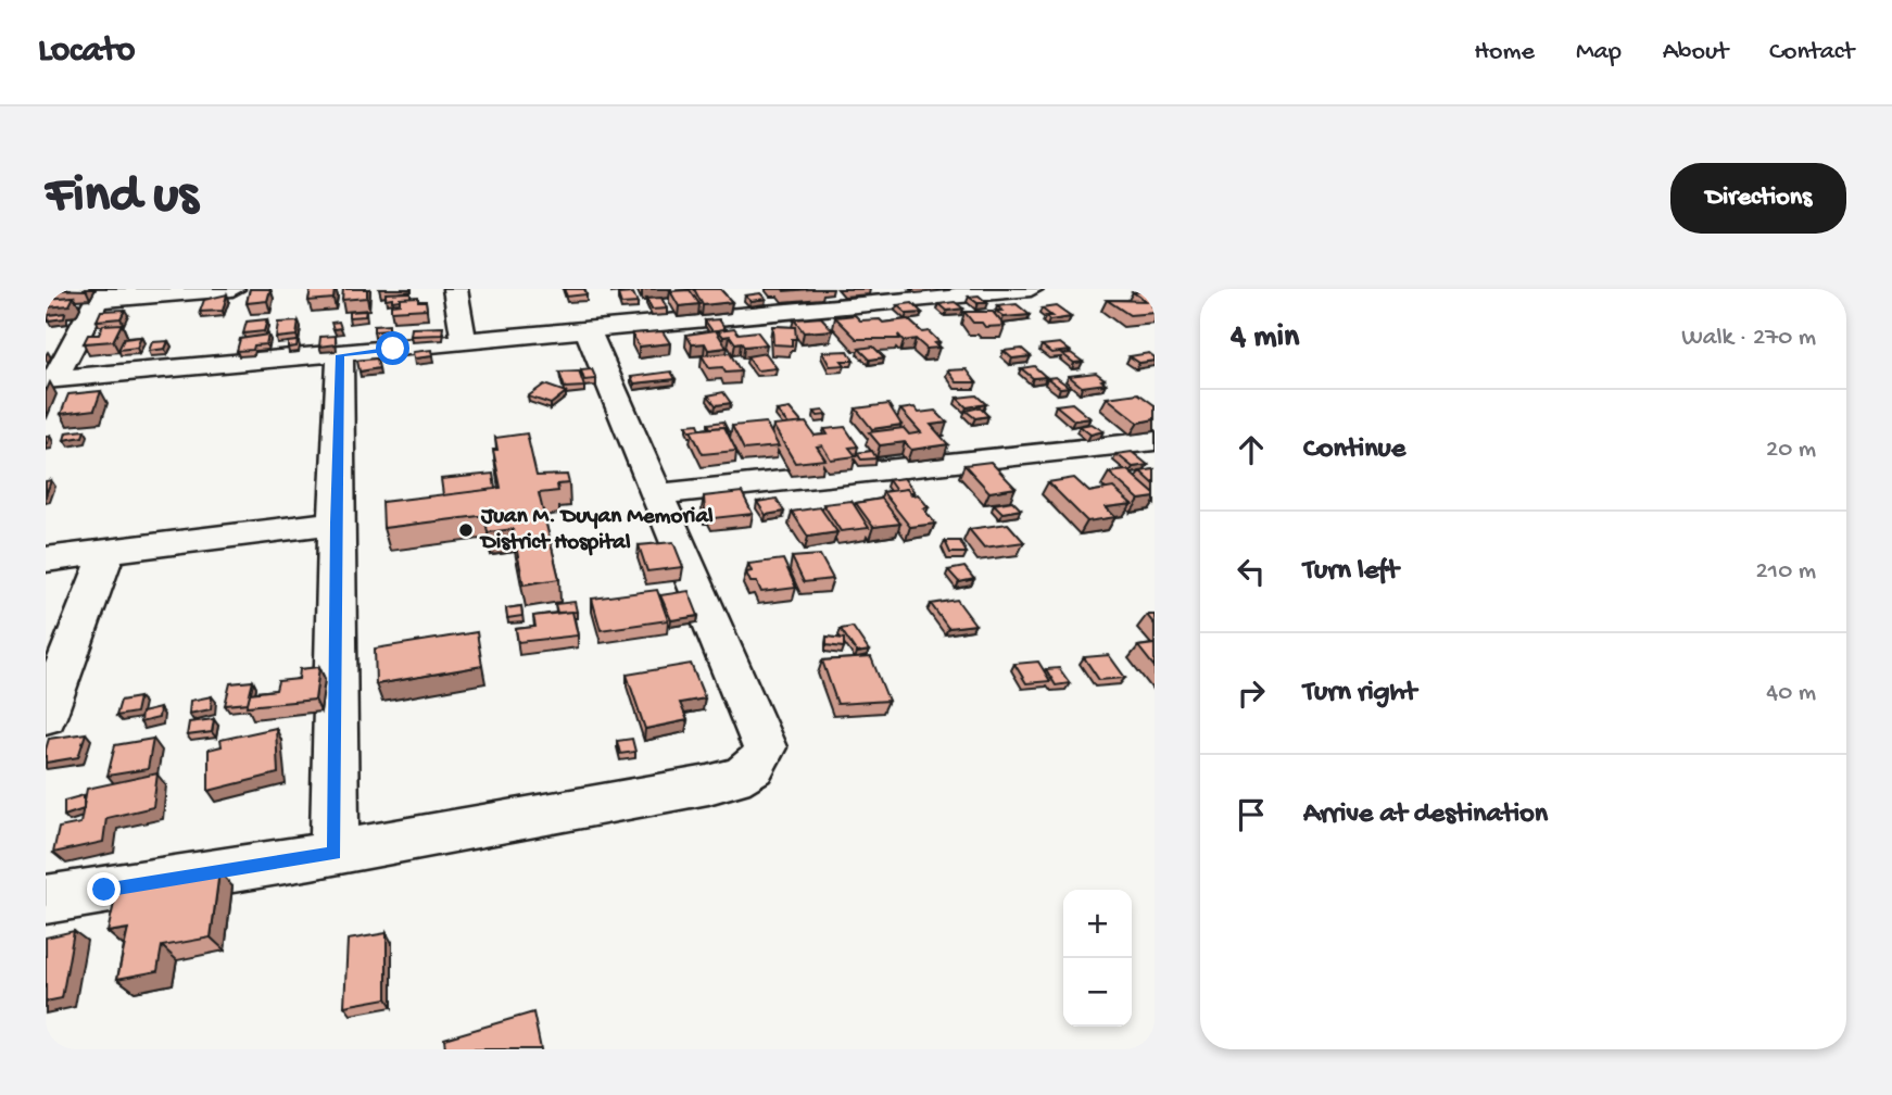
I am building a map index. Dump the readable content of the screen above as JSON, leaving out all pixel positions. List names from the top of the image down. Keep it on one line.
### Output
{"places":["Juan M. Duyan Memorial District Hospital"],"page":{"header":"Locato","nav":["Home","Map","About","Contact"],"buttons":"Directions","title":"Find us","heading":["4 min","Walk · 270 m"],"list":[["Continue","20 m"],["Turn left","210 m"],["Turn right","40 m"],"Arrive at destination"],"map_buttons":["+","−"]}}
